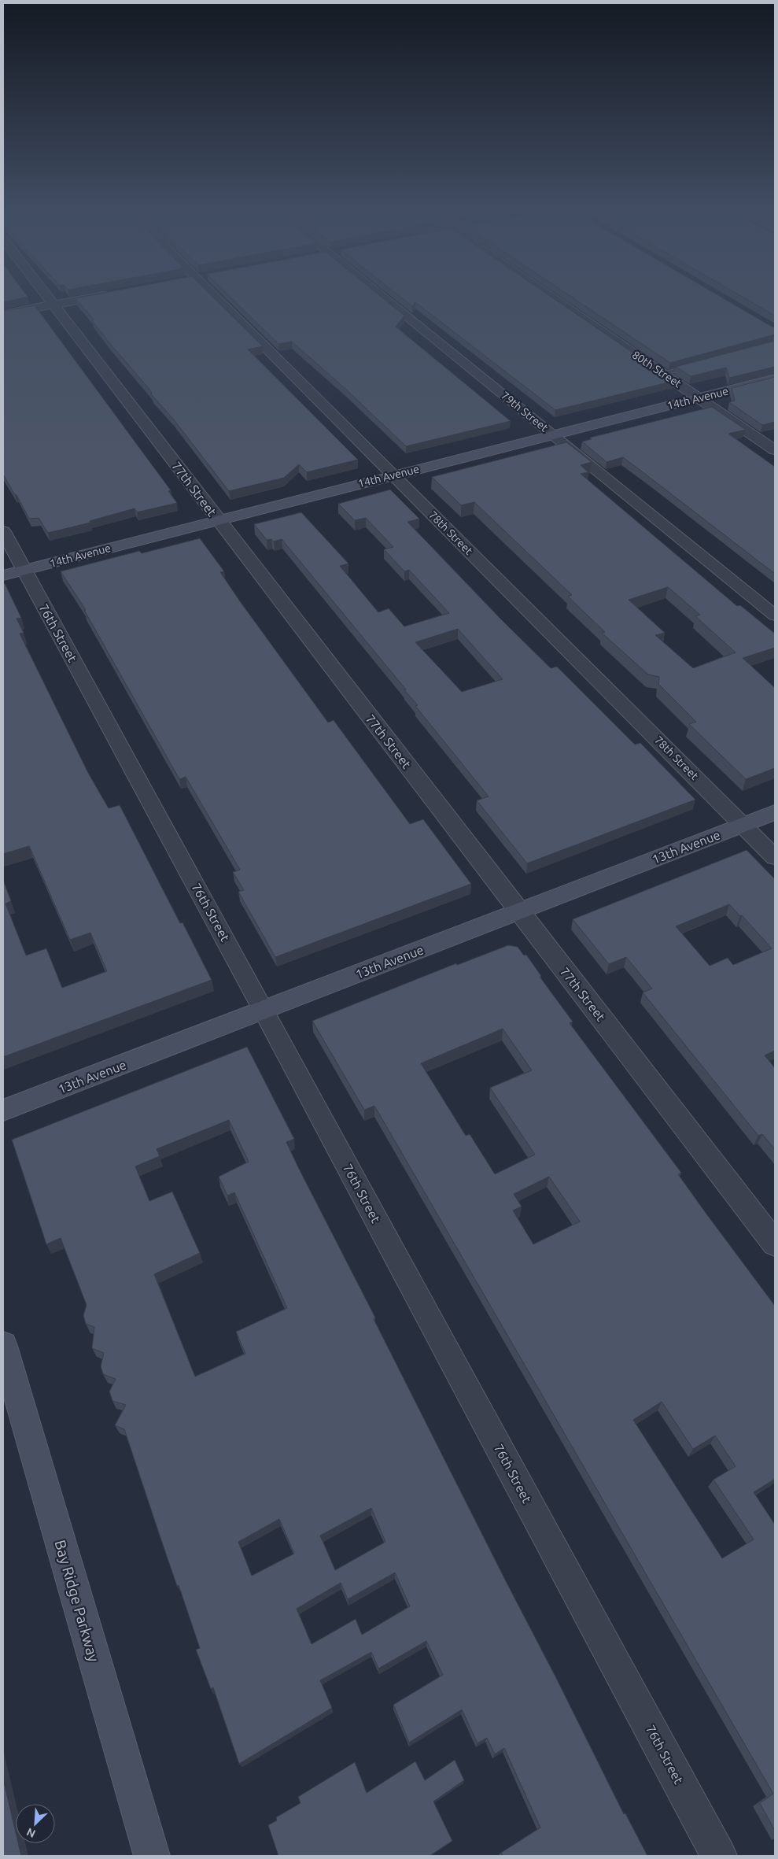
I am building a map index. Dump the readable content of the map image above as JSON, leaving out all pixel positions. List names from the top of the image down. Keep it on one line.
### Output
{"streets":{"main road":["14th Avenue","13th Avenue","Bay Ridge Parkway"],"street":["80th Street","79th Street","77th Street","78th Street","76th Street"]},"crossings":[["80th Street","14th Avenue"],["14th Avenue","79th Street"],["14th Avenue","77th Street"],["14th Avenue","78th Street"],["14th Avenue","76th Street"],["77th Street","13th Avenue"],["78th Street","13th Avenue"],["76th Street","13th Avenue"]],"north":"bottom left"}
